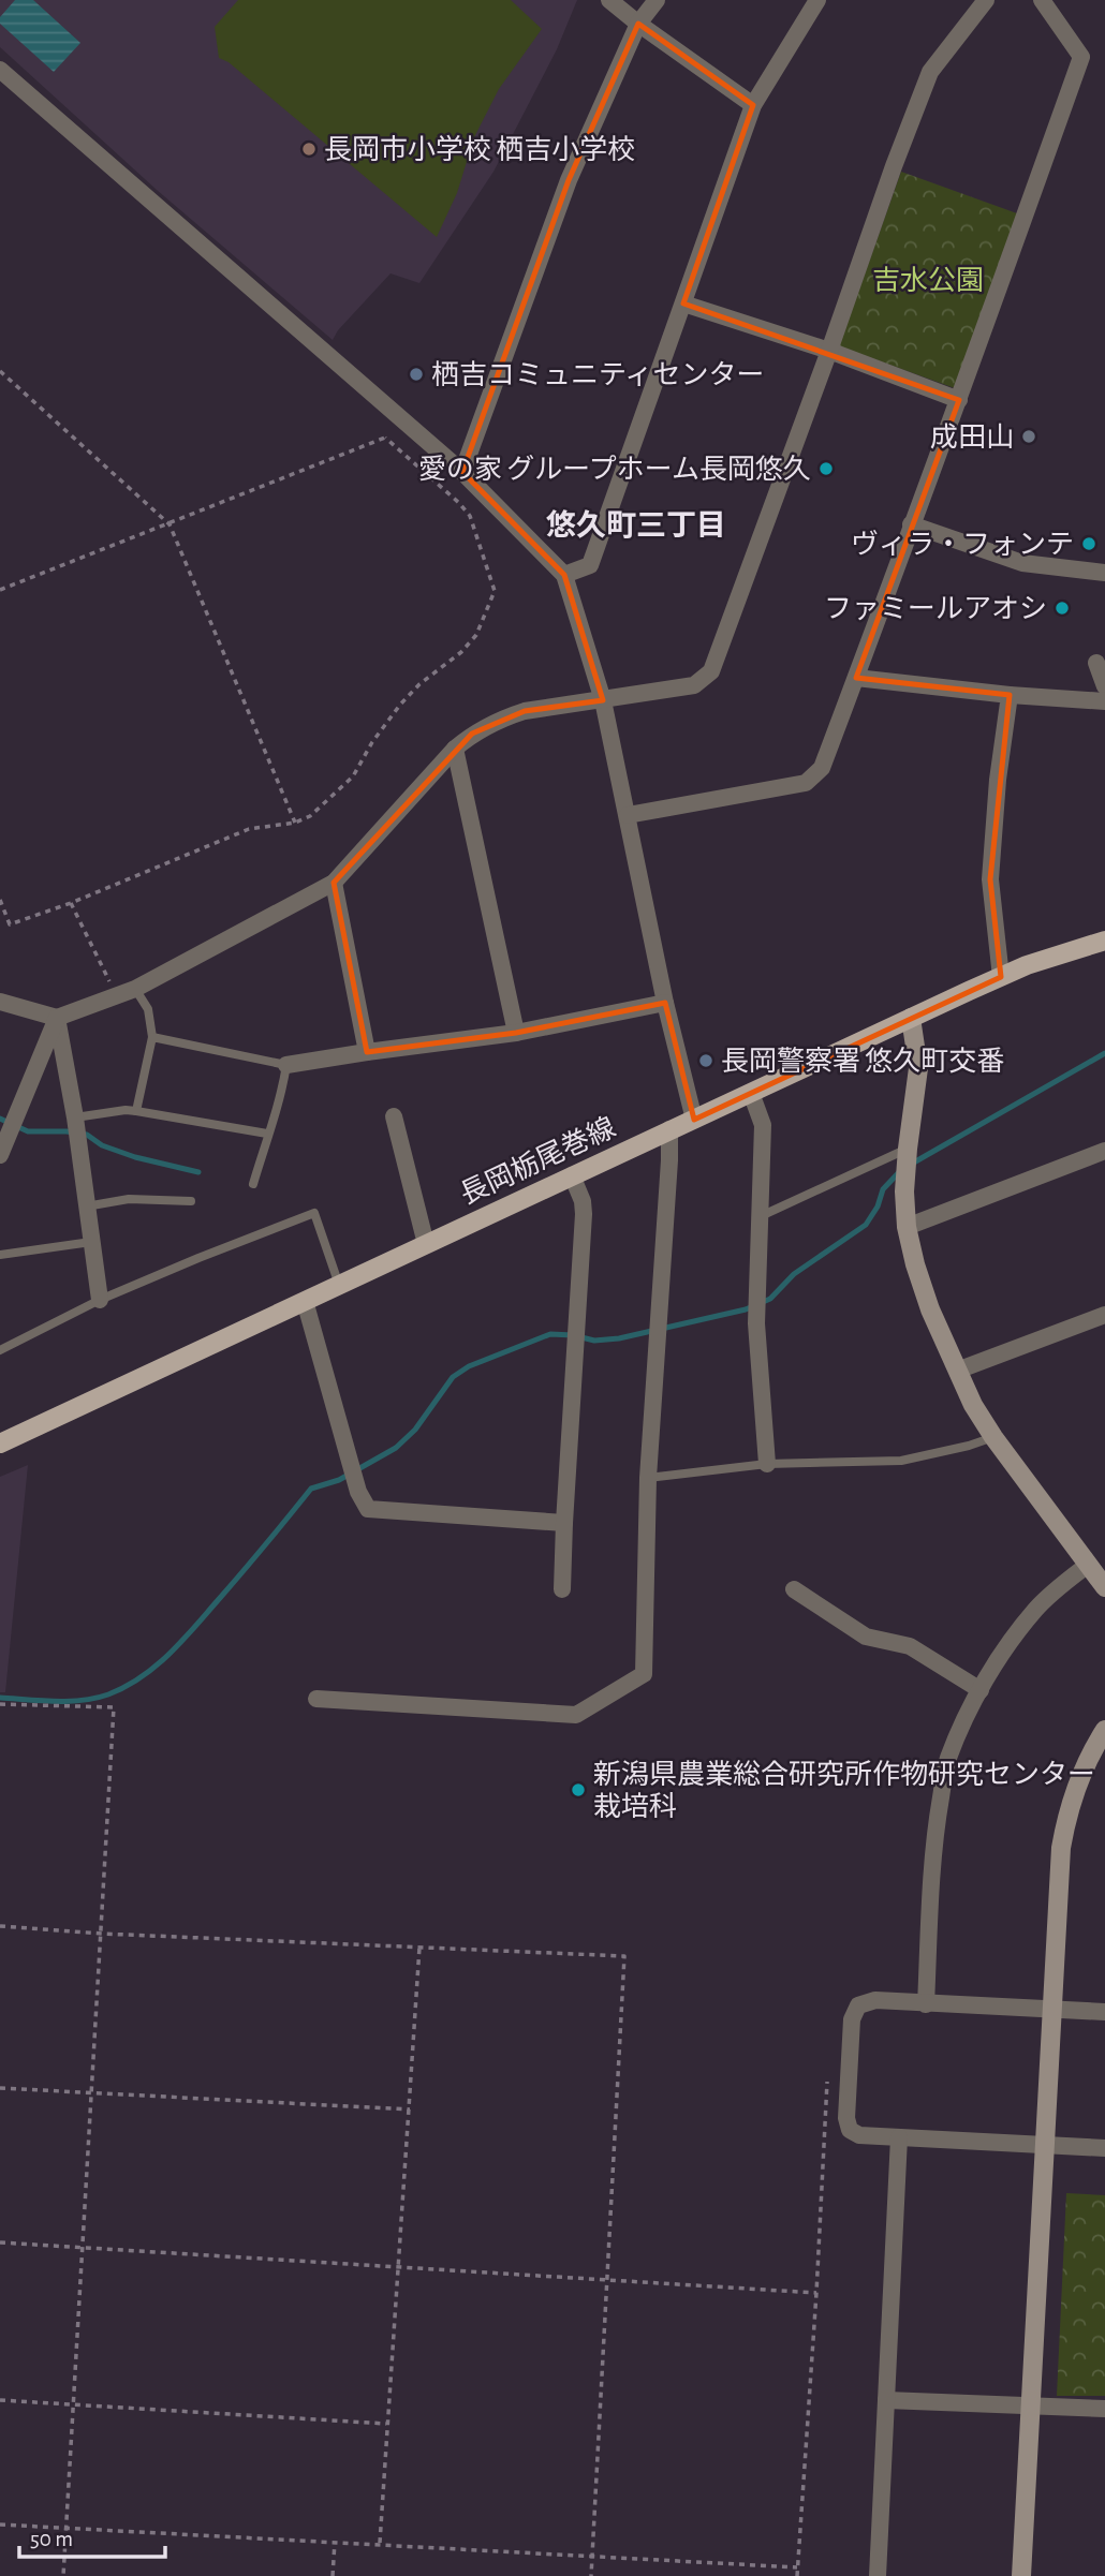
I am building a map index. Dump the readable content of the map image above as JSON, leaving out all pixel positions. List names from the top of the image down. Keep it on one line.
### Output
{"streets":{"main road":["長岡栃尾巻線"]},"districts":["悠久町三丁目"],"parks":["吉水公園"],"places":["長岡市小学校 栖吉小学校","栖吉コミュニティセンター","成田山","愛の家 グループホーム長岡悠久","ヴィラ・フォンテ","ファミールアオシ","長岡警察署 悠久町交番","新潟県農業総合研究所作物研究センター 栽培科"],"scale_bar":"50 m"}
